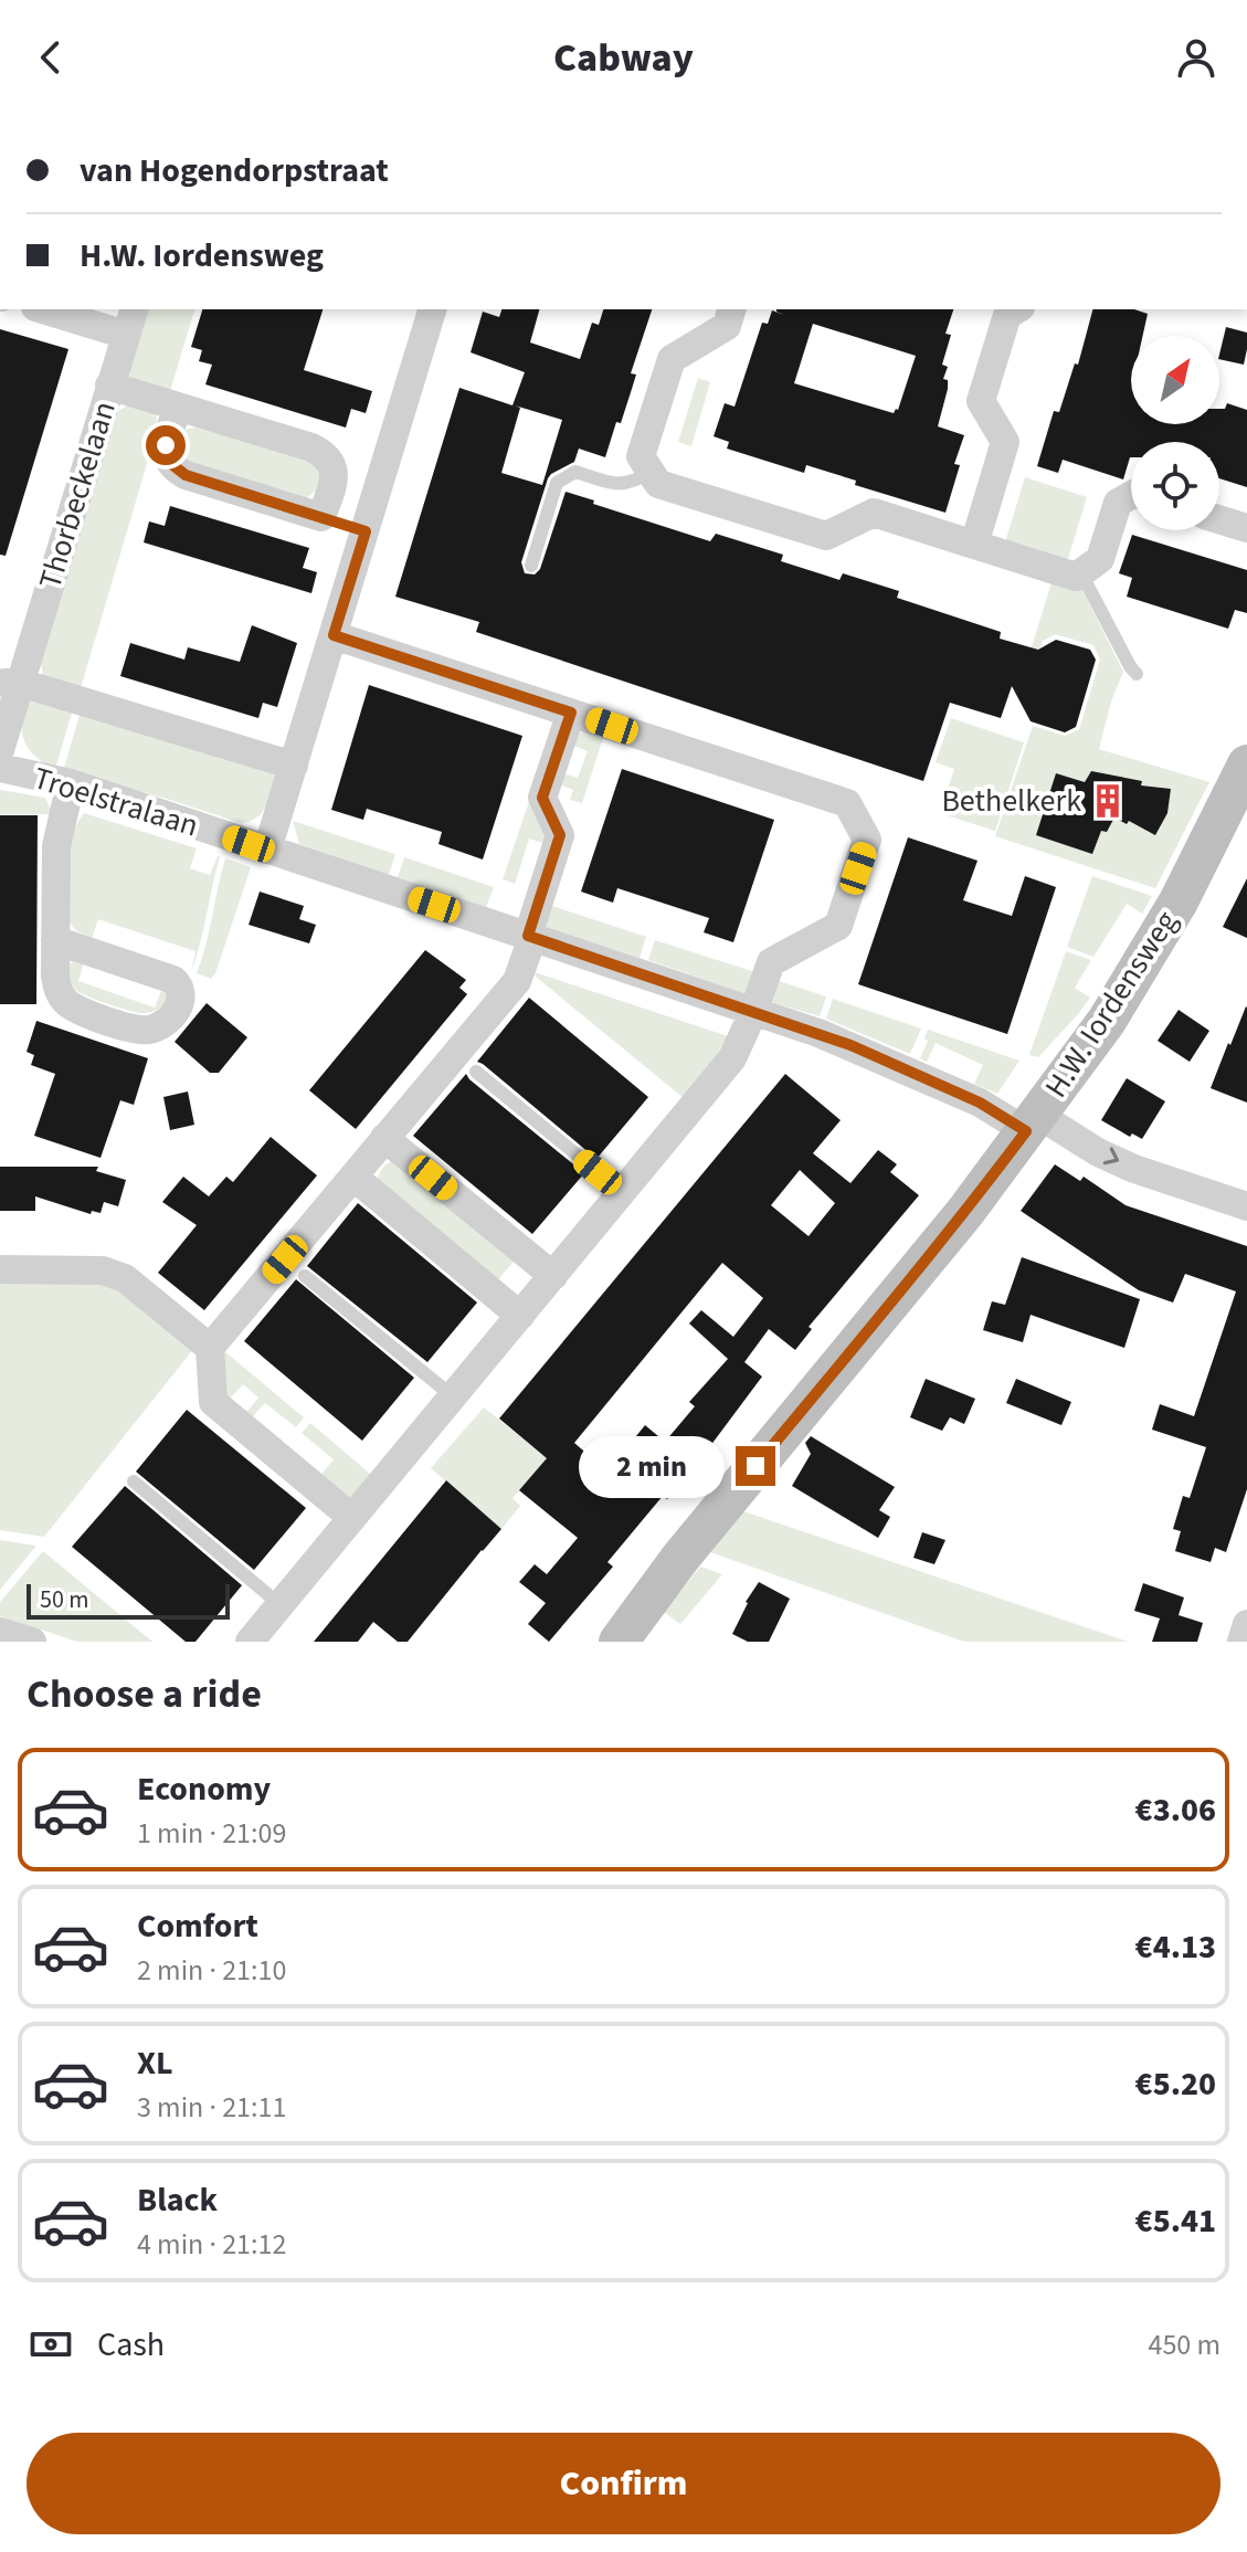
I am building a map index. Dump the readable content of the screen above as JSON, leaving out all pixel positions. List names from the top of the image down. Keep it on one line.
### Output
{"streets":{"main road":["H.W. Iordensweg"],"street":["Thorbeckelaan","Troelstralaan"]},"crossings":[["Troelstralaan","H.W. Iordensweg"]],"places":{"building":["Bethelkerk"]},"scale_bar":"50 m","north":"top right","page":{"header":"Cabway","banner":["van Hogendorpstraat","H.W. Iordensweg"],"bubble":"2 min","scale":"50 m","heading":"Choose a ride","list":[{"name":"Economy","note":"1 min · 21:09","value":"€3.06"},{"name":"Comfort","note":"2 min · 21:10","value":"€4.13"},{"name":"XL","note":"3 min · 21:11","value":"€5.20"},{"name":"Black","note":"4 min · 21:12","value":"€5.41"}],"pay":["Cash","450 m"],"buttons":"Confirm"}}
